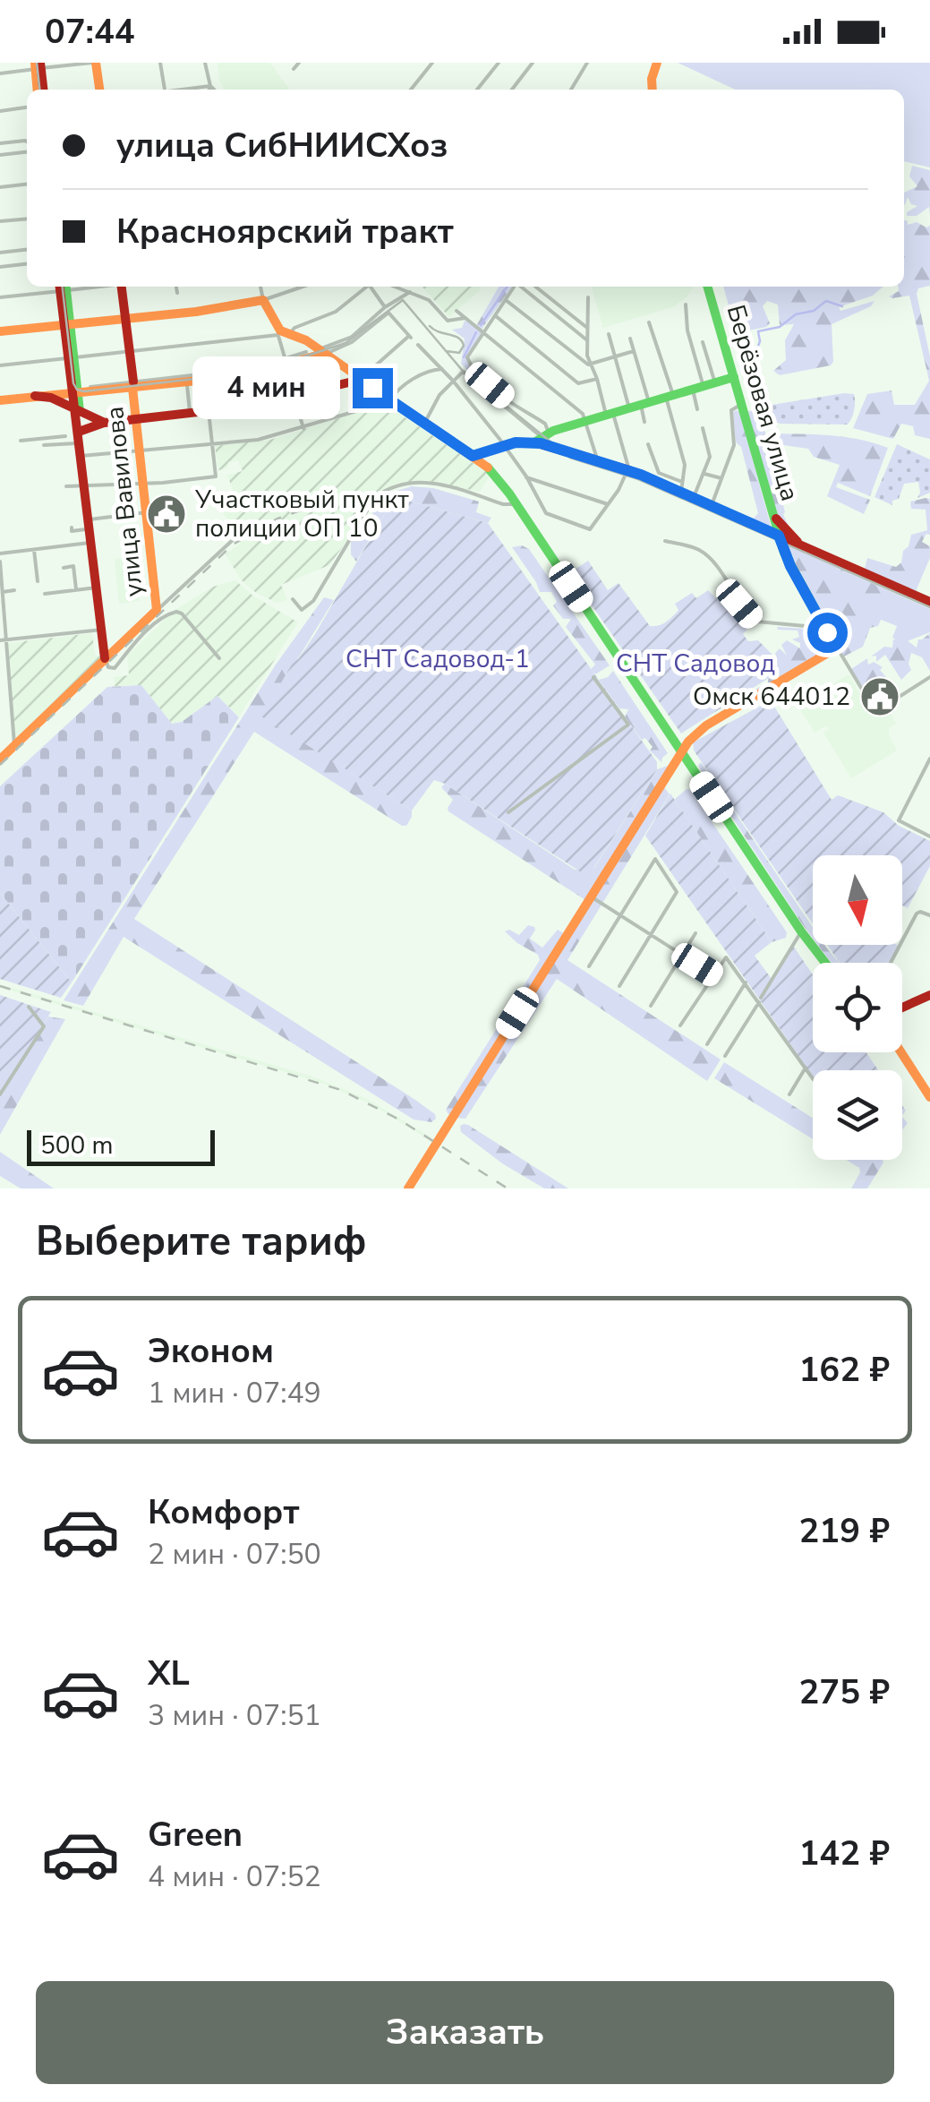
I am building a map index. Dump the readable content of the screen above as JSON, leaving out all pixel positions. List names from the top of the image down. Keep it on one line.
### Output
{"streets":{"main road":["Берёзовая улица","улица Вавилова"]},"parks":["СНТ Садовод-1","СНТ Садовод"],"places":{"public building":["Участковый пункт полиции ОП 10","Омск 644012"]},"scale_bar":"500 m","north":"bottom","page":{"status":"07:44","banner":["улица СибНИИСХоз","Красноярский тракт"],"bubble":"4 мин","scale":"500 m","heading":"Выберите тариф","list":[{"name":"Эконом","note":"1 мин · 07:49","value":"162 ₽"},{"name":"Комфорт","note":"2 мин · 07:50","value":"219 ₽"},{"name":"XL","note":"3 мин · 07:51","value":"275 ₽"},{"name":"Green","note":"4 мин · 07:52","value":"142 ₽"}],"buttons":"Заказать"}}
